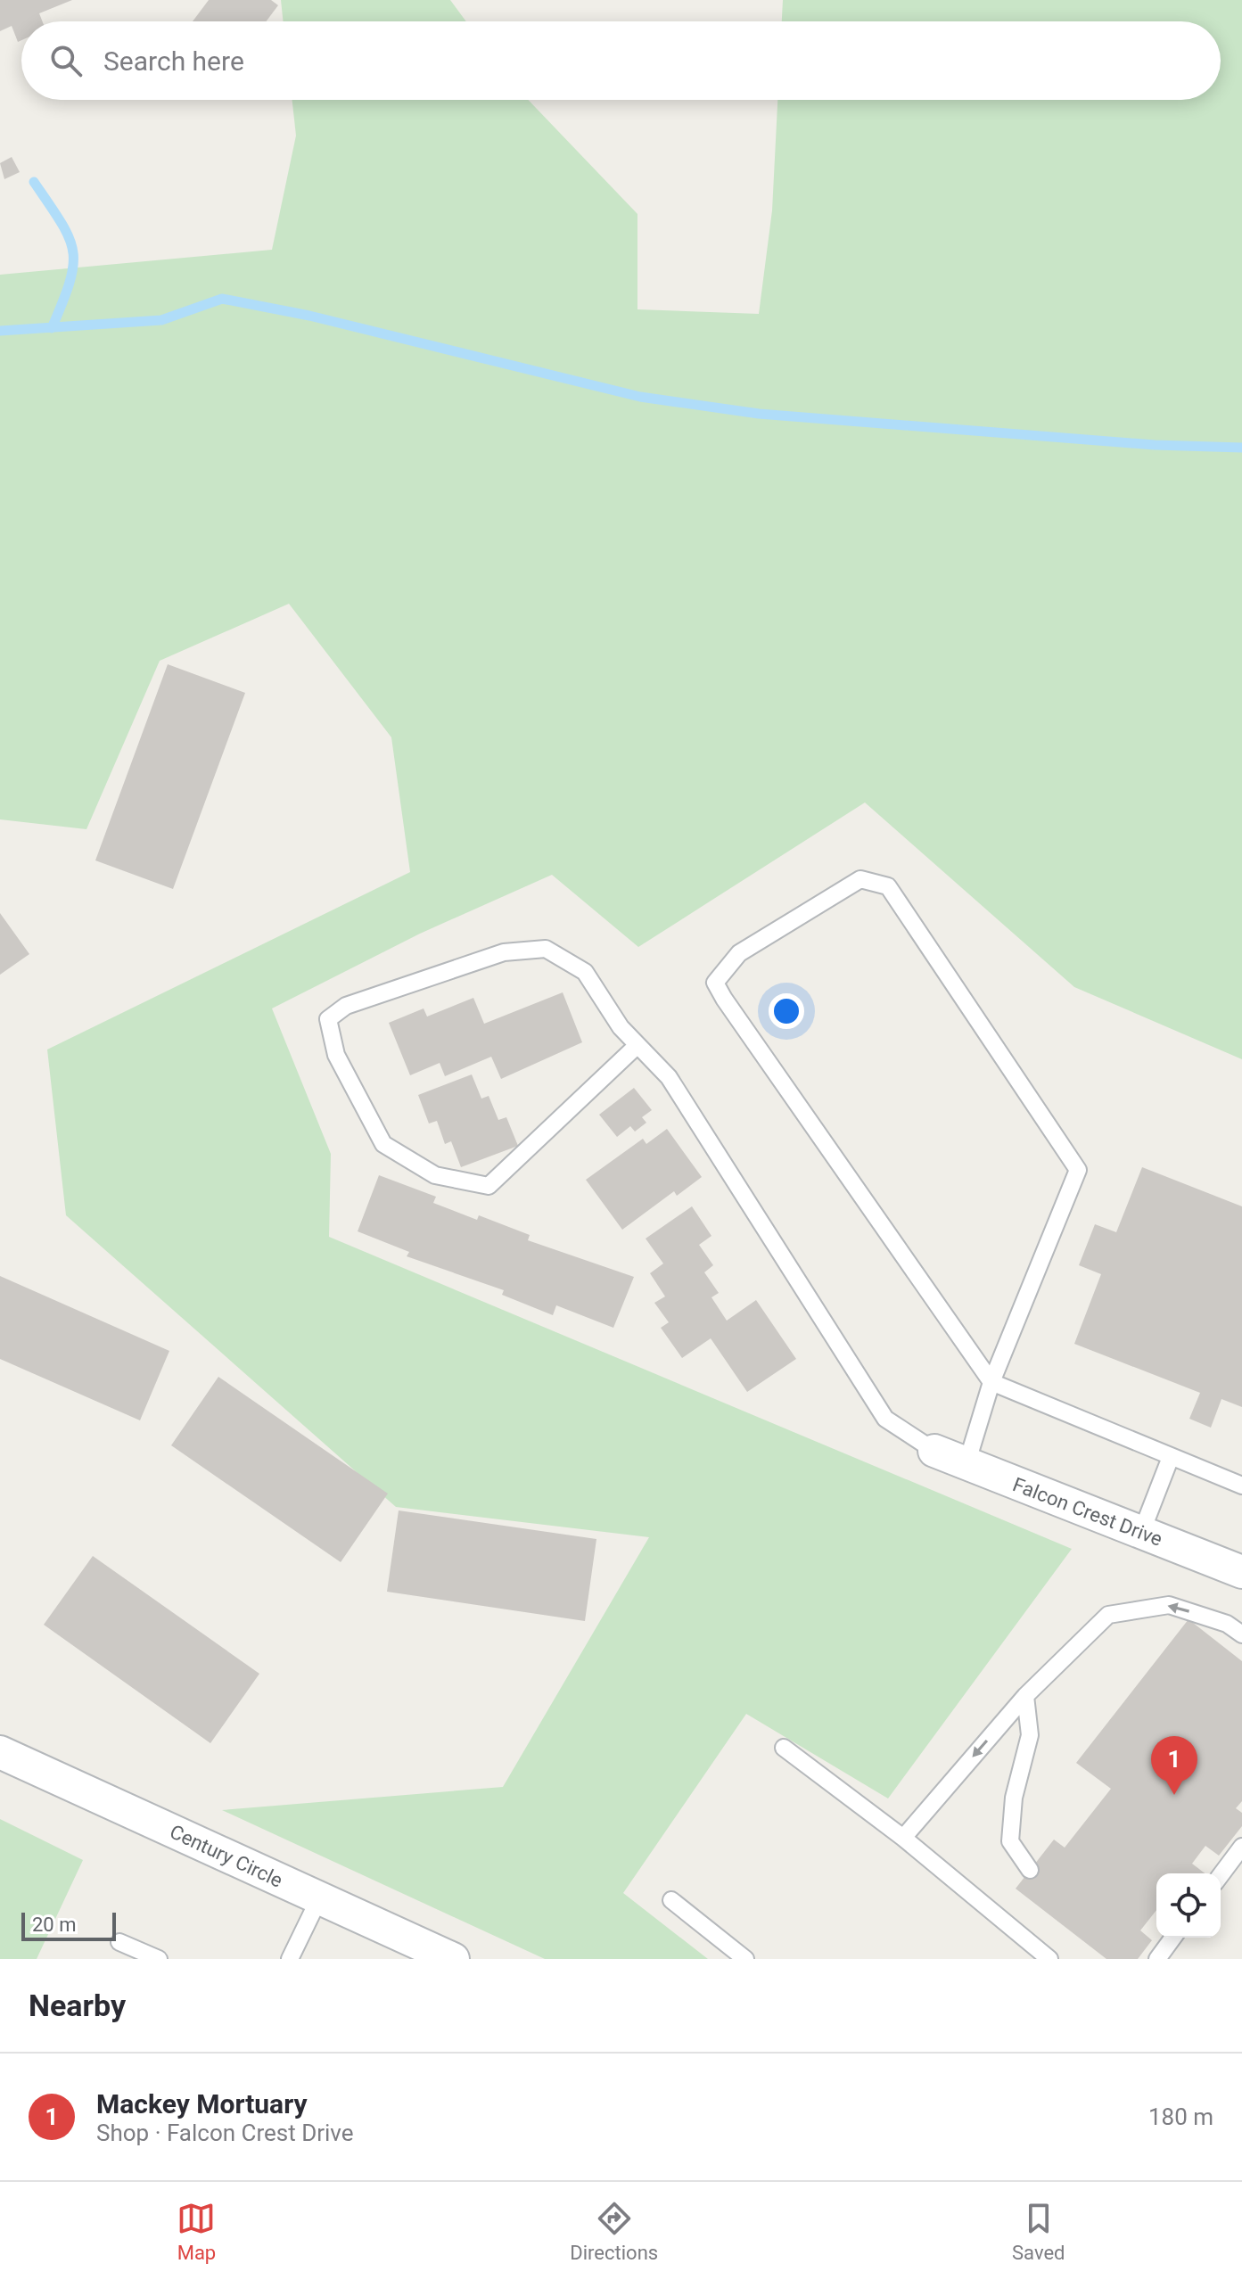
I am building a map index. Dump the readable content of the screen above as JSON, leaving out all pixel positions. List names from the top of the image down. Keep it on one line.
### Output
{"streets":{"street":["Falcon Crest Drive","Century Circle"]},"scale_bar":"20 m","page":{"search":"Search here","pins":"1","scale":"20 m","heading":"Nearby","list":[{"mark":"1","name":"Mackey Mortuary","note":"Shop · Falcon Crest Drive","value":"180 m"}],"nav":["Map","Directions","Saved"]}}
